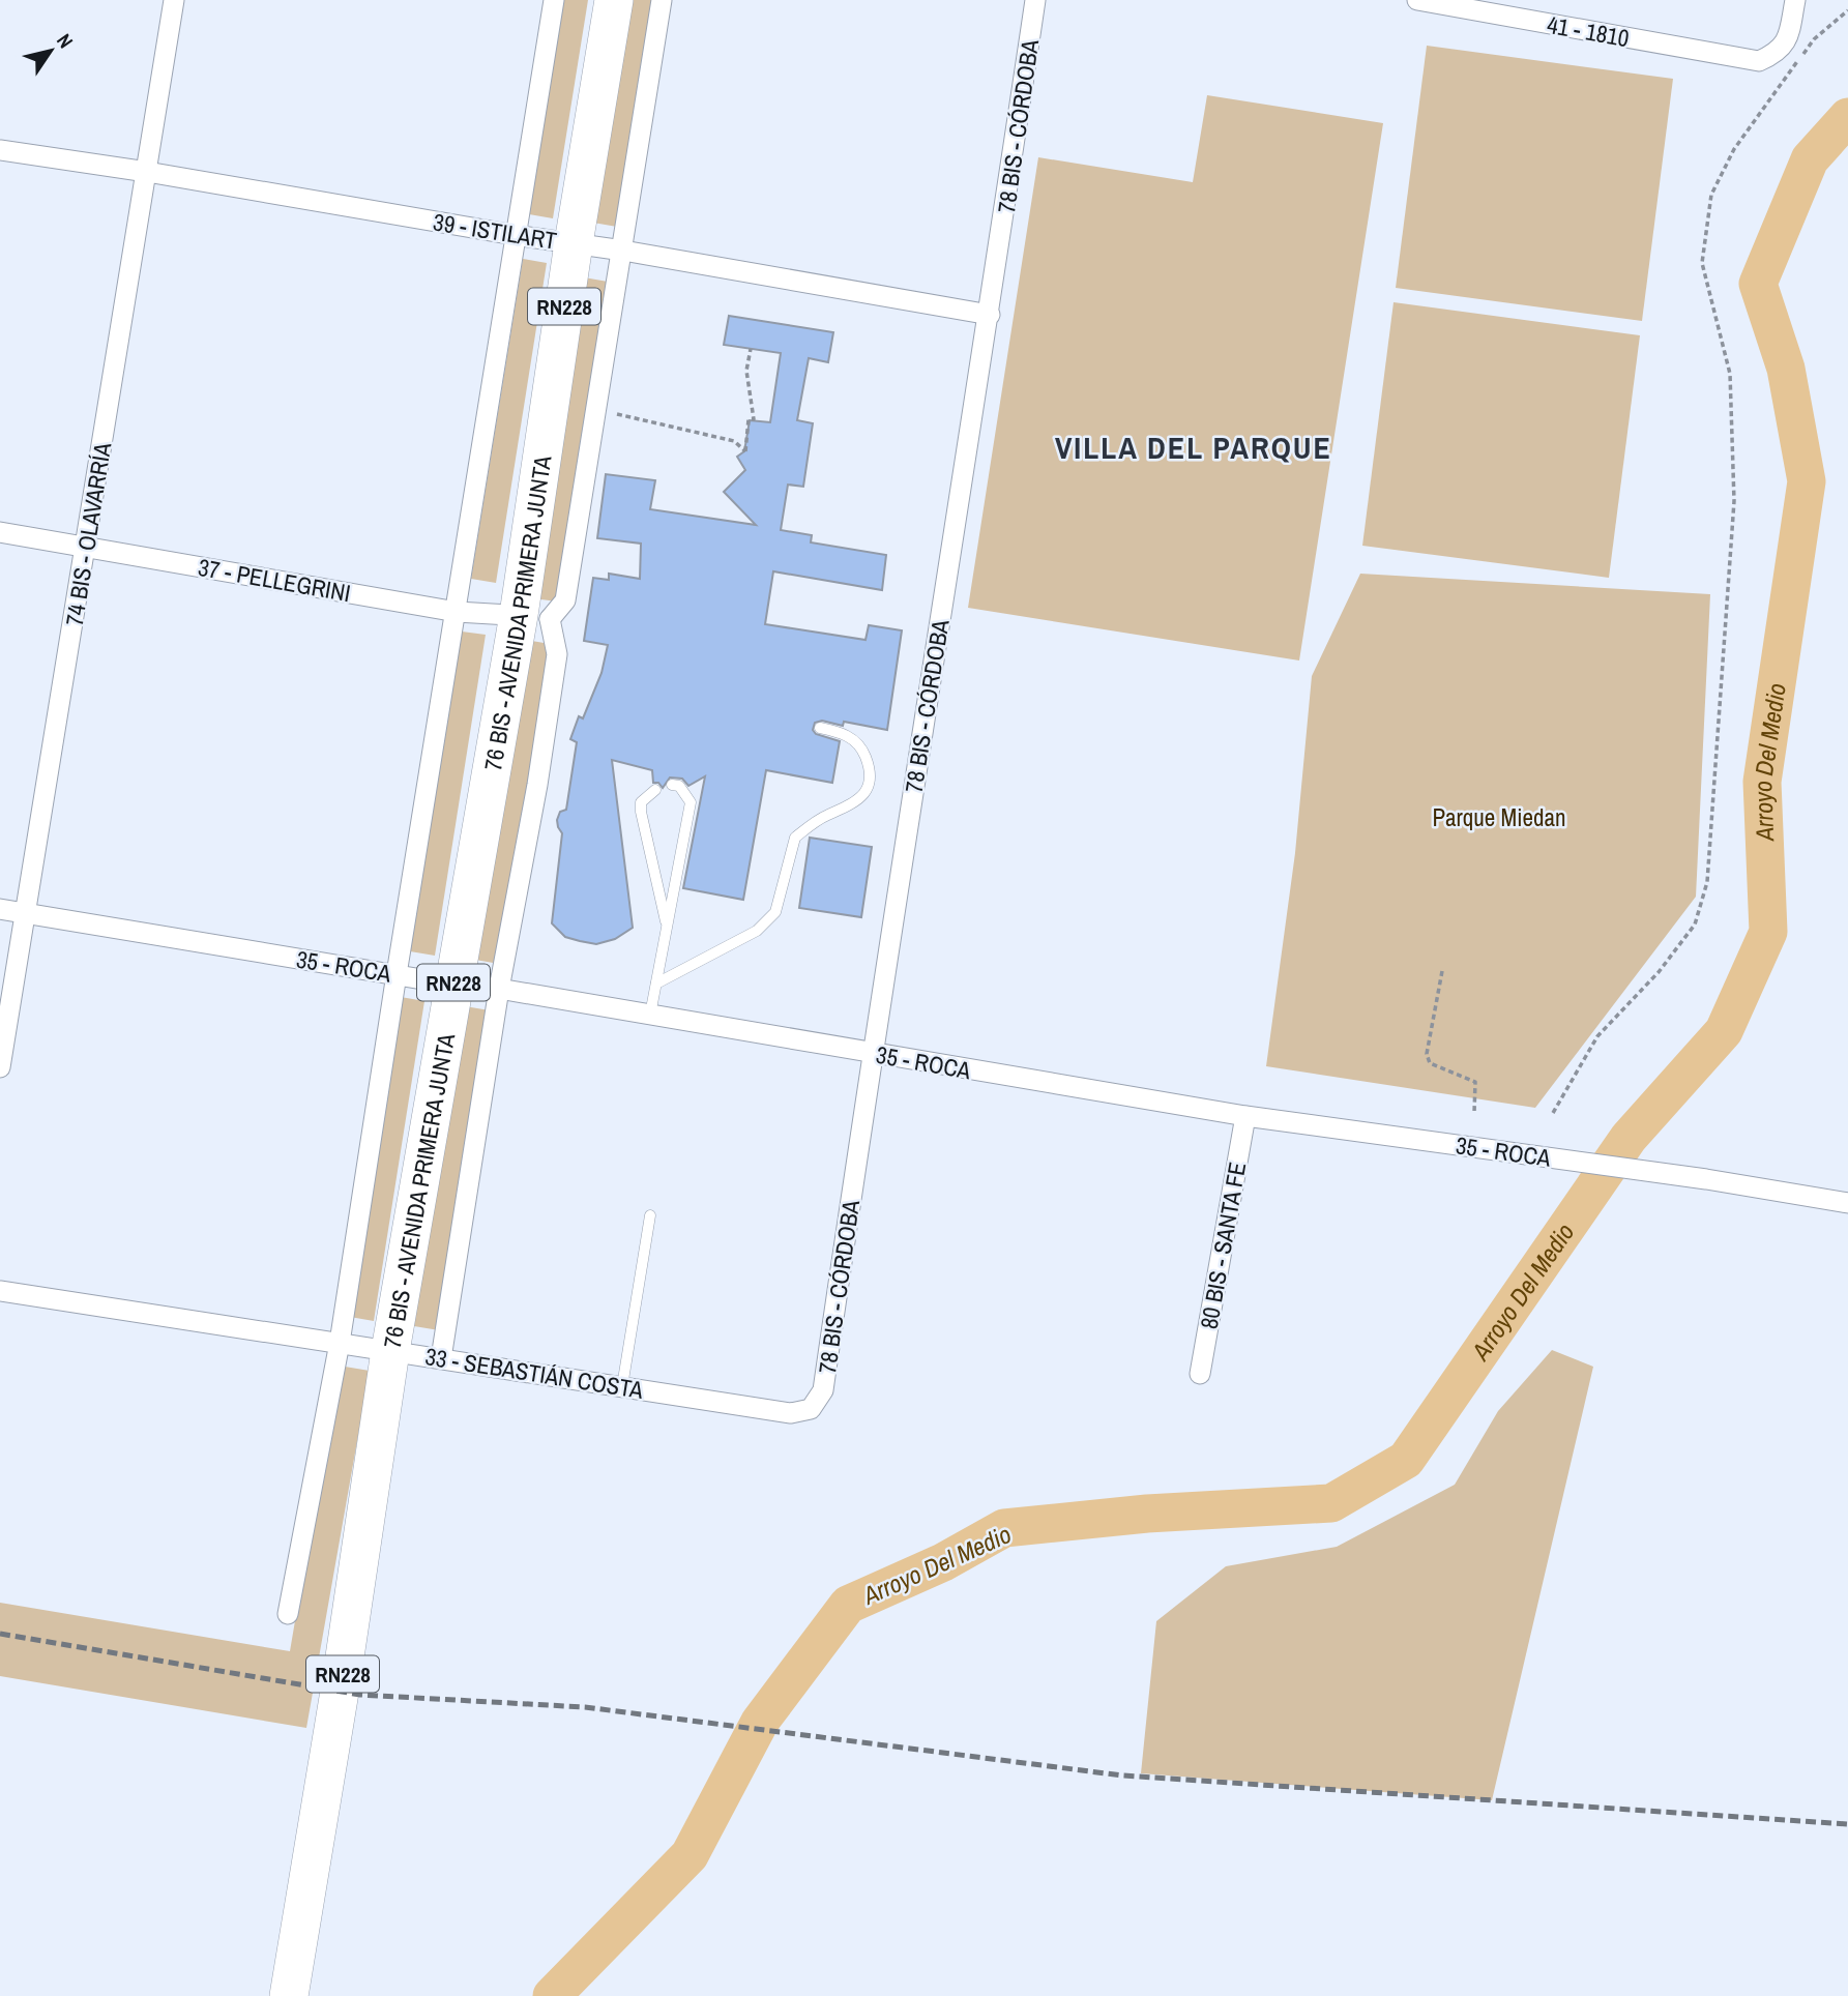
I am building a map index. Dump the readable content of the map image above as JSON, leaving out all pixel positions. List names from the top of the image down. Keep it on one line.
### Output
{"streets":{"highway":["RN228","76 BIS - AVENIDA PRIMERA JUNTA"],"street":["41 - 1810","78 BIS - CÓRDOBA","39 - ISTILART","74 BIS - OLAVARRÍA","37 - PELLEGRINI","35 - ROCA","80 BIS - SANTA FE","33 - SEBASTIÁN COSTA"]},"crossings":[["78 BIS - CÓRDOBA","39 - ISTILART"],["78 BIS - CÓRDOBA","35 - ROCA"],["78 BIS - CÓRDOBA","33 - SEBASTIÁN COSTA"],["39 - ISTILART","74 BIS - OLAVARRÍA"],["39 - ISTILART","76 BIS - AVENIDA PRIMERA JUNTA"],["74 BIS - OLAVARRÍA","37 - PELLEGRINI"],["74 BIS - OLAVARRÍA","35 - ROCA"],["37 - PELLEGRINI","76 BIS - AVENIDA PRIMERA JUNTA"],["76 BIS - AVENIDA PRIMERA JUNTA","35 - ROCA"],["76 BIS - AVENIDA PRIMERA JUNTA","33 - SEBASTIÁN COSTA"],["35 - ROCA","80 BIS - SANTA FE"]],"districts":["VILLA DEL PARQUE"],"water":["Arroyo Del Medio"],"parks":["Parque Miedan"],"north":"top right"}
